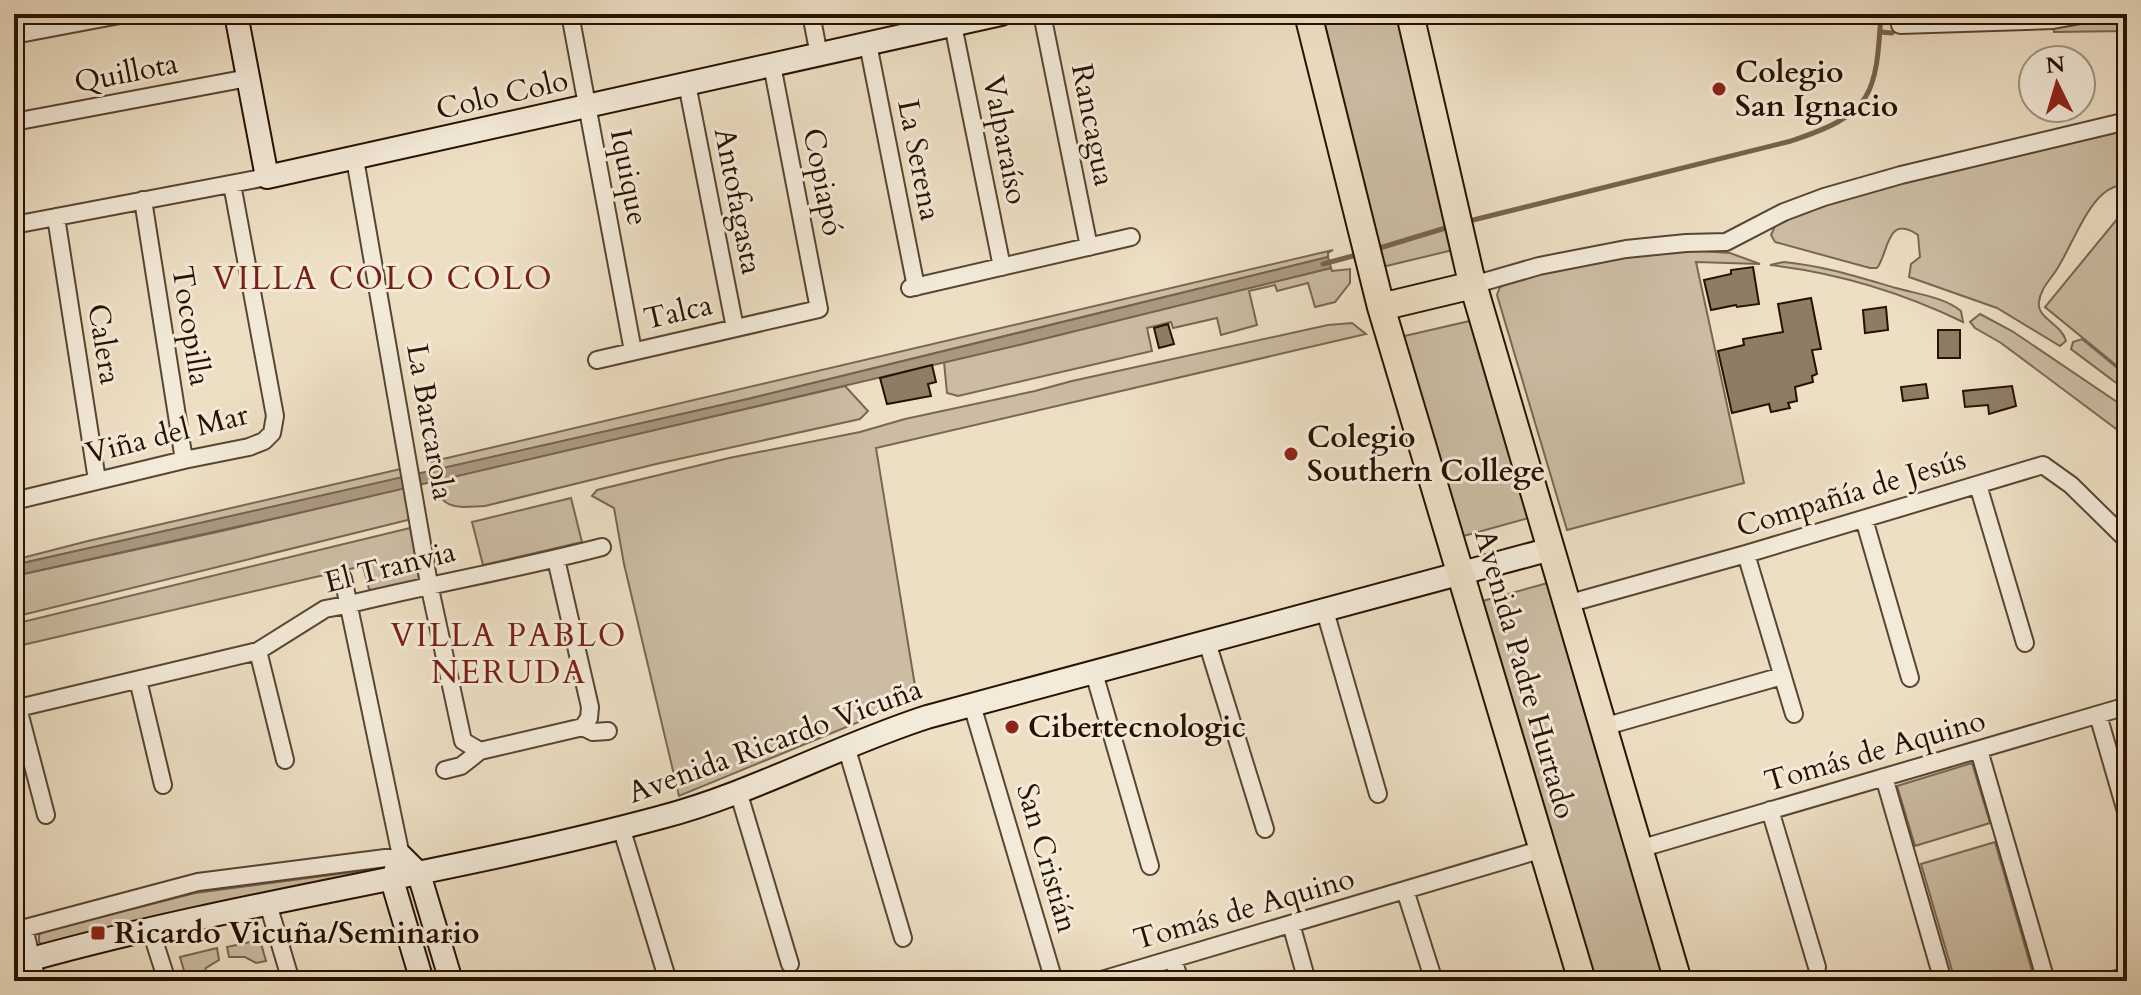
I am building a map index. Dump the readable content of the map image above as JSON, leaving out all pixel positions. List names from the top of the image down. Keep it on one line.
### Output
{"streets":{"main road":["Avenida Padre Hurtado"],"street":["Quillota","Colo Colo","Rancagua","Valparaíso","La Serena","Iquique","Copiapó","Antofagasta","Talca","Tocopilla","Calera","La Barcarola","Viña del Mar","Compañía de Jesús","El Tranvia","Avenida Ricardo Vicuña","Tomás de Aquino","San Cristián"]},"crossings":[["Colo Colo","Valparaíso"],["Colo Colo","La Serena"],["Colo Colo","Iquique"],["Colo Colo","Copiapó"],["Colo Colo","Antofagasta"],["Colo Colo","Tocopilla"],["Colo Colo","Calera"],["Colo Colo","La Barcarola"],["Colo Colo","Viña del Mar"],["Valparaíso","La Serena"],["Iquique","Talca"],["Copiapó","Talca"],["Antofagasta","Talca"],["Tocopilla","Viña del Mar"],["Calera","Viña del Mar"],["La Barcarola","El Tranvia"],["Compañía de Jesús","Avenida Padre Hurtado"],["Avenida Padre Hurtado","Avenida Ricardo Vicuña"],["Avenida Padre Hurtado","Tomás de Aquino"],["Avenida Ricardo Vicuña","San Cristián"]],"districts":["VILLA COLO COLO","VILLA PABLO NERUDA"],"places":{"other":["Colegio San Ignacio","Colegio Southern College","Cibertecnologic"],"transit":["Ricardo Vicuña/Seminario"]},"north":"top"}
